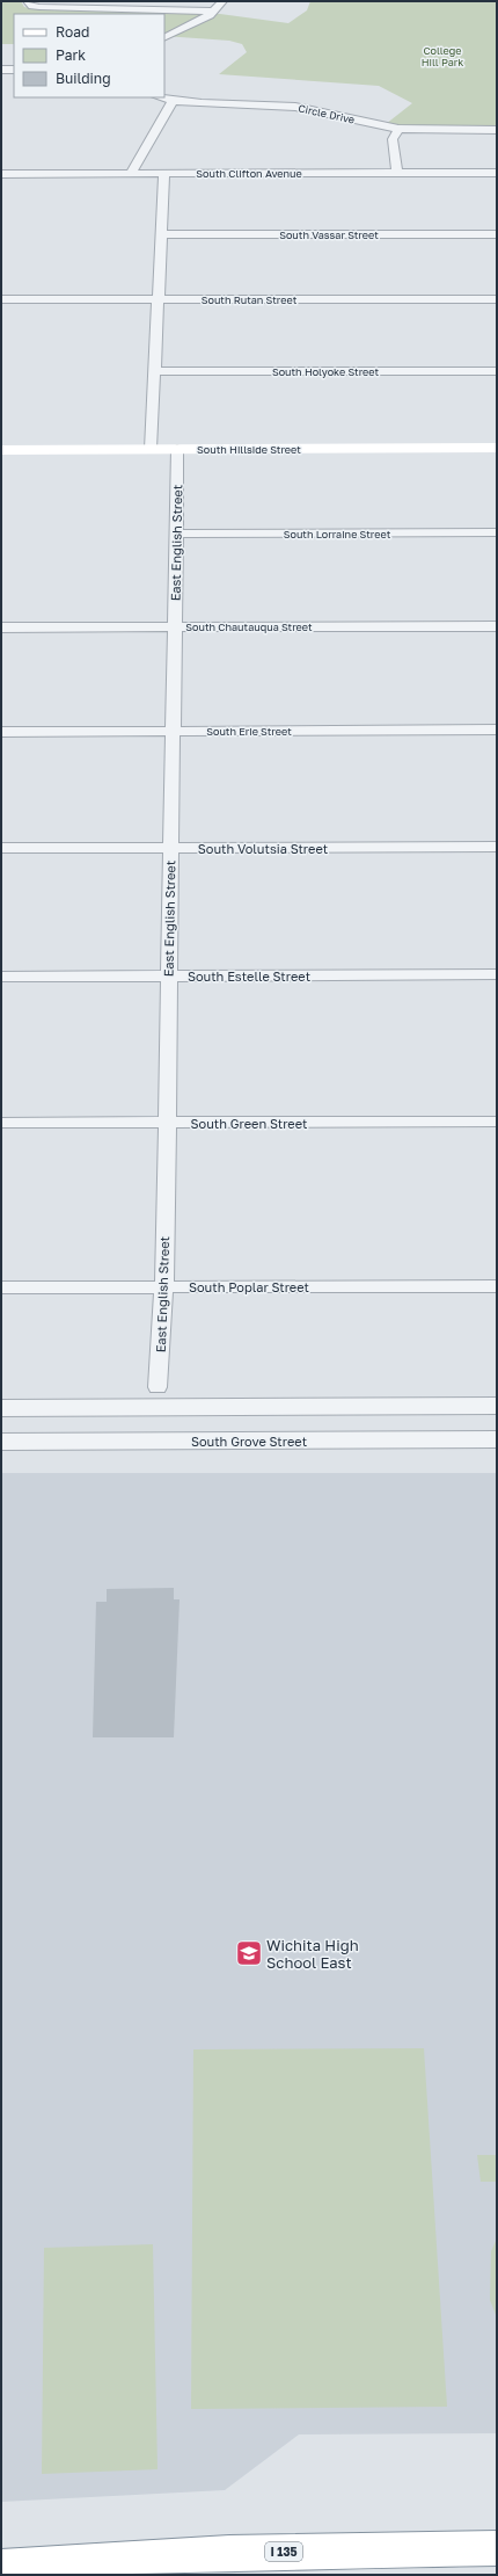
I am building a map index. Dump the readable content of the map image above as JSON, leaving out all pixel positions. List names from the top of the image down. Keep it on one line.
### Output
{"streets":{"main road":["South Hillside Street","I 135"],"street":["Circle Drive","South Clifton Avenue","South Vassar Street","South Rutan Street","South Holyoke Street","South Lorraine Street","East English Street","South Chautauqua Street","South Erie Street","South Volutsia Street","South Estelle Street","South Green Street","South Poplar Street","South Grove Street"]},"crossings":[["South Hillside Street","East English Street"],["South Lorraine Street","East English Street"],["East English Street","South Chautauqua Street"],["East English Street","South Erie Street"],["East English Street","South Volutsia Street"],["East English Street","South Estelle Street"],["East English Street","South Green Street"],["East English Street","South Poplar Street"]],"parks":["College Hill Park"],"places":{"school or university":["Wichita High School East"]},"legend":["Road","Park","Building"]}
